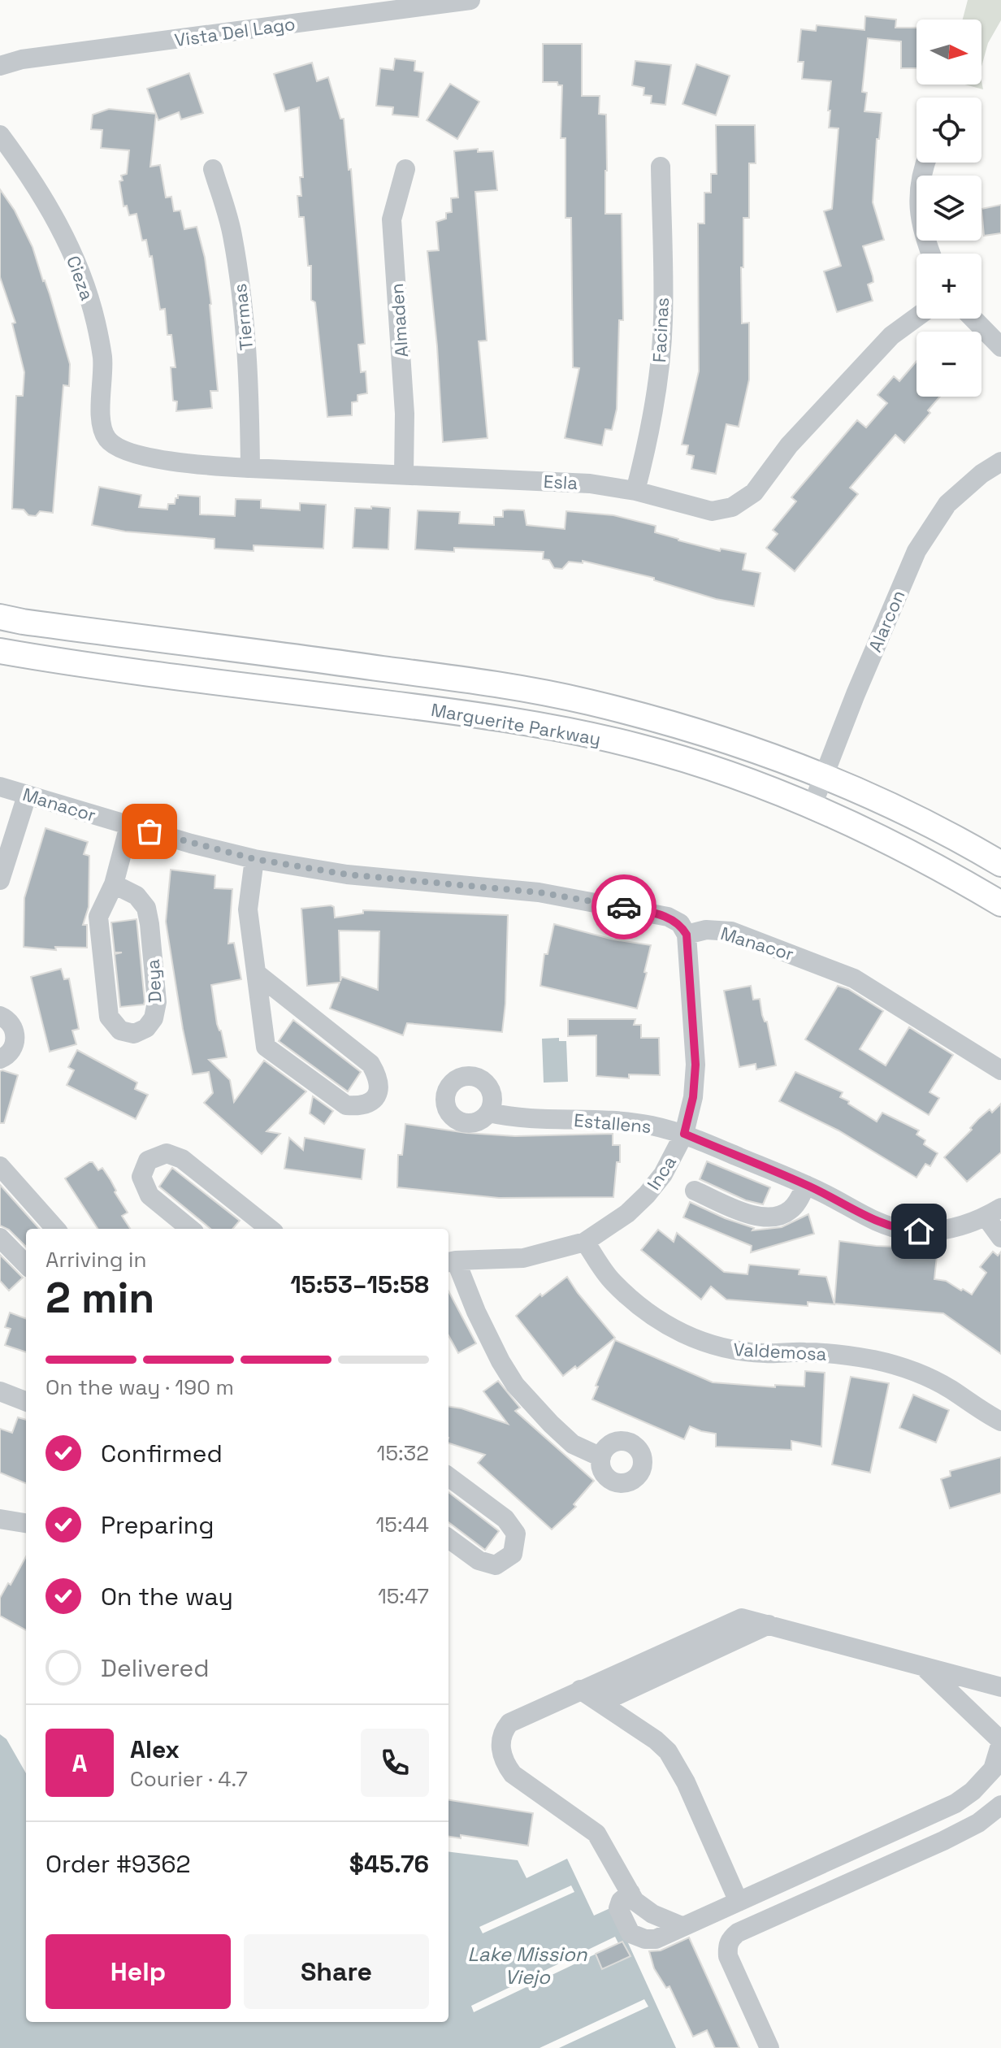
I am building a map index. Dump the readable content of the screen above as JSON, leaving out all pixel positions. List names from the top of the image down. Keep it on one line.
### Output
{"streets":{"main road":["Marguerite Parkway"],"street":["Vista Del Lago","Cieza","Tiermas","Almaden","Facinas","Esla","Alarcon","Manacor","Deya","Estallens","Inca","Valdemosa"]},"crossings":[["Cieza","Esla"],["Tiermas","Esla"],["Almaden","Esla"],["Facinas","Esla"],["Alarcon","Marguerite Parkway"],["Manacor","Deya"],["Manacor","Inca"],["Estallens","Inca"],["Inca","Valdemosa"]],"water":["Lake Mission Viejo"],"north":"right","page":{"map_buttons":["+","−"],"heading":["2 min","Arriving in","15:53–15:58"],"panel":["Alex","Courier · 4.7","Order #9362","$45.76"],"bar":"On the way · 190 m","list":[["Confirmed","15:32"],["Preparing","15:44"],["On the way","15:47"],"Delivered"],"round":"A","buttons":["Help","Share"]}}
